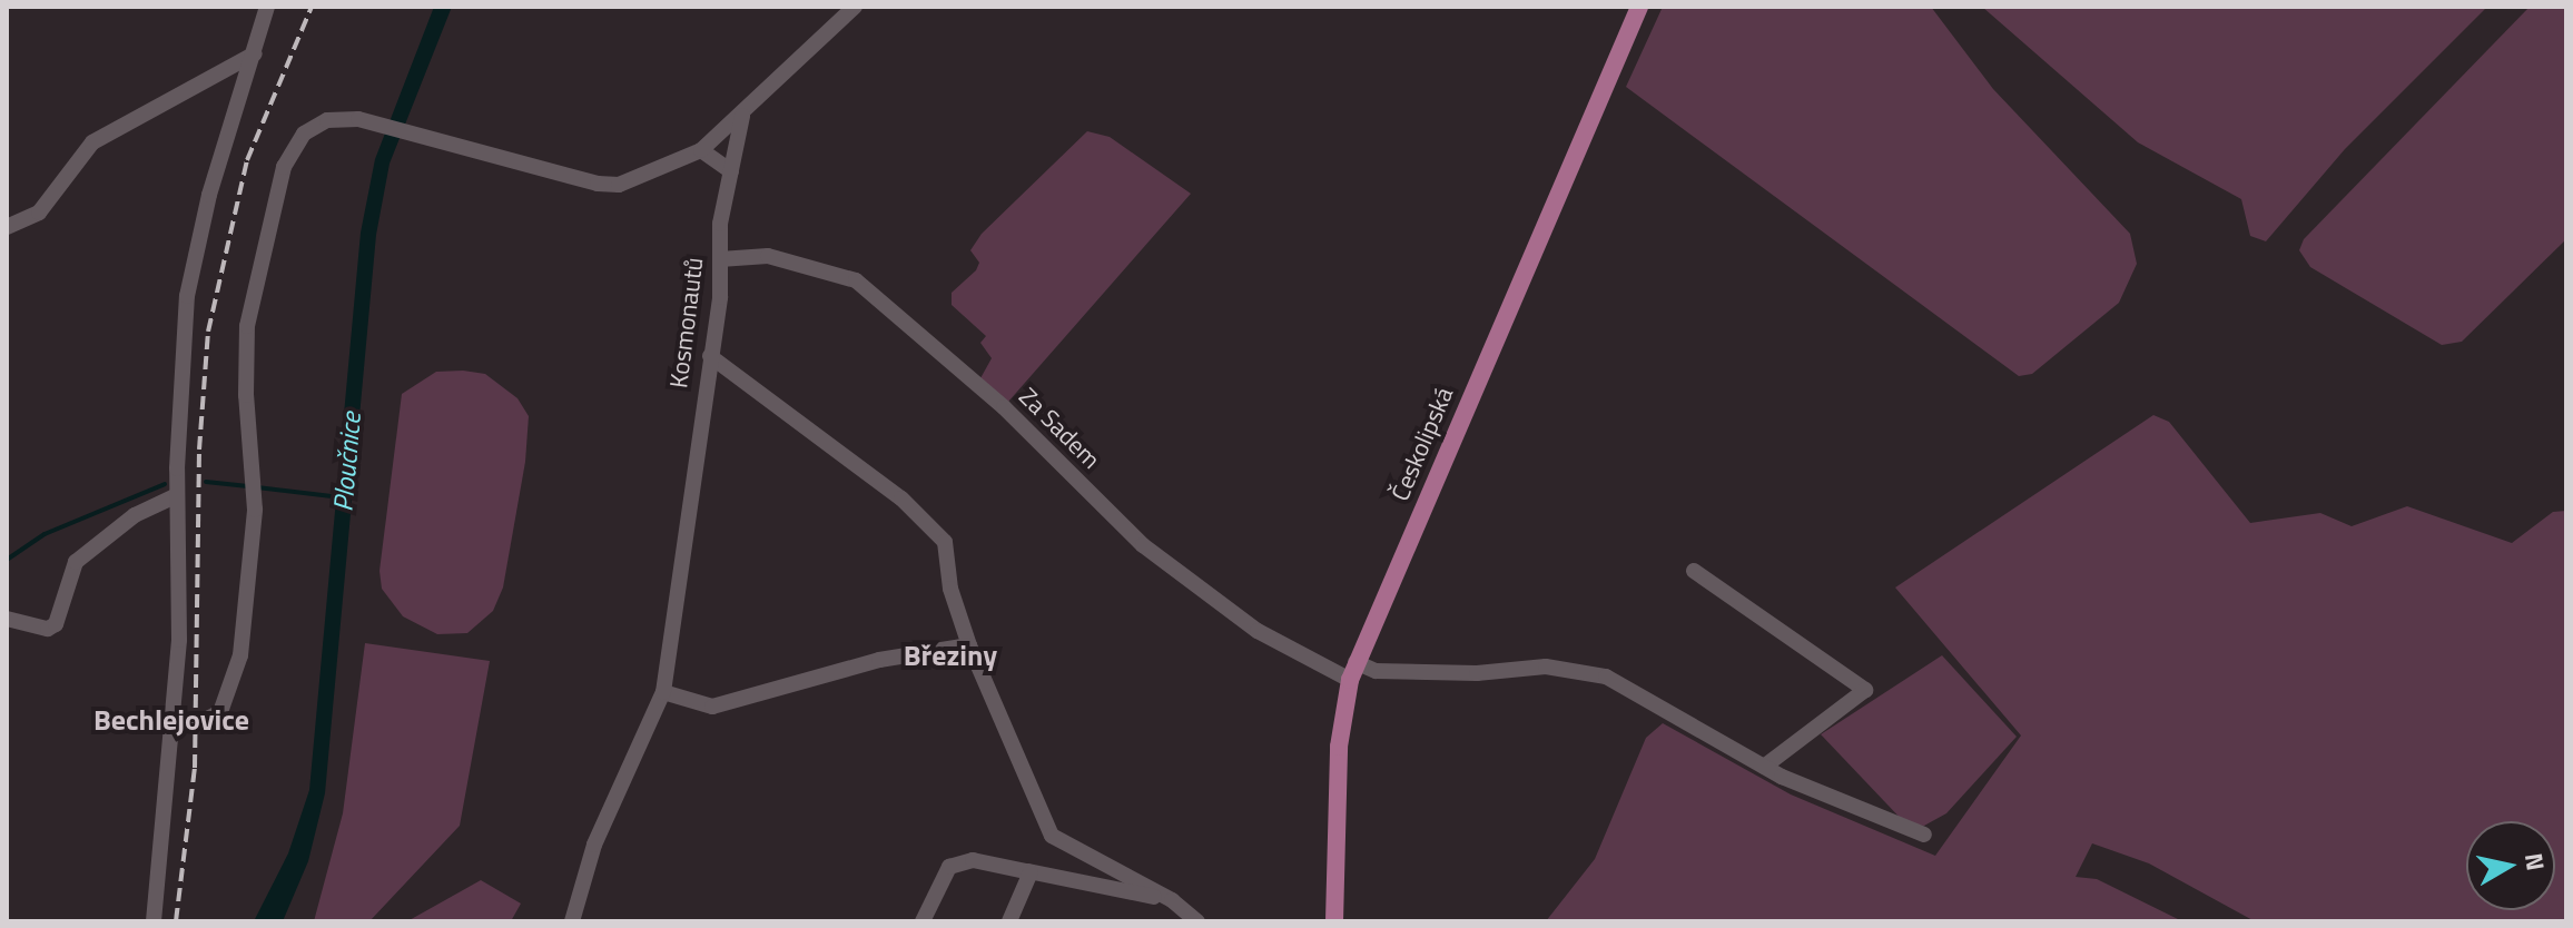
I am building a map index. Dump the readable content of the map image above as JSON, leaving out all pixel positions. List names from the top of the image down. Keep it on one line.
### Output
{"streets":{"main road":["Českolipská"],"street":["Kosmonautů","Za Sadem"]},"crossings":[["Kosmonautů","Za Sadem"],["Za Sadem","Českolipská"]],"districts":["Březiny","Bechlejovice"],"water":["Ploučnice"],"north":"right"}
